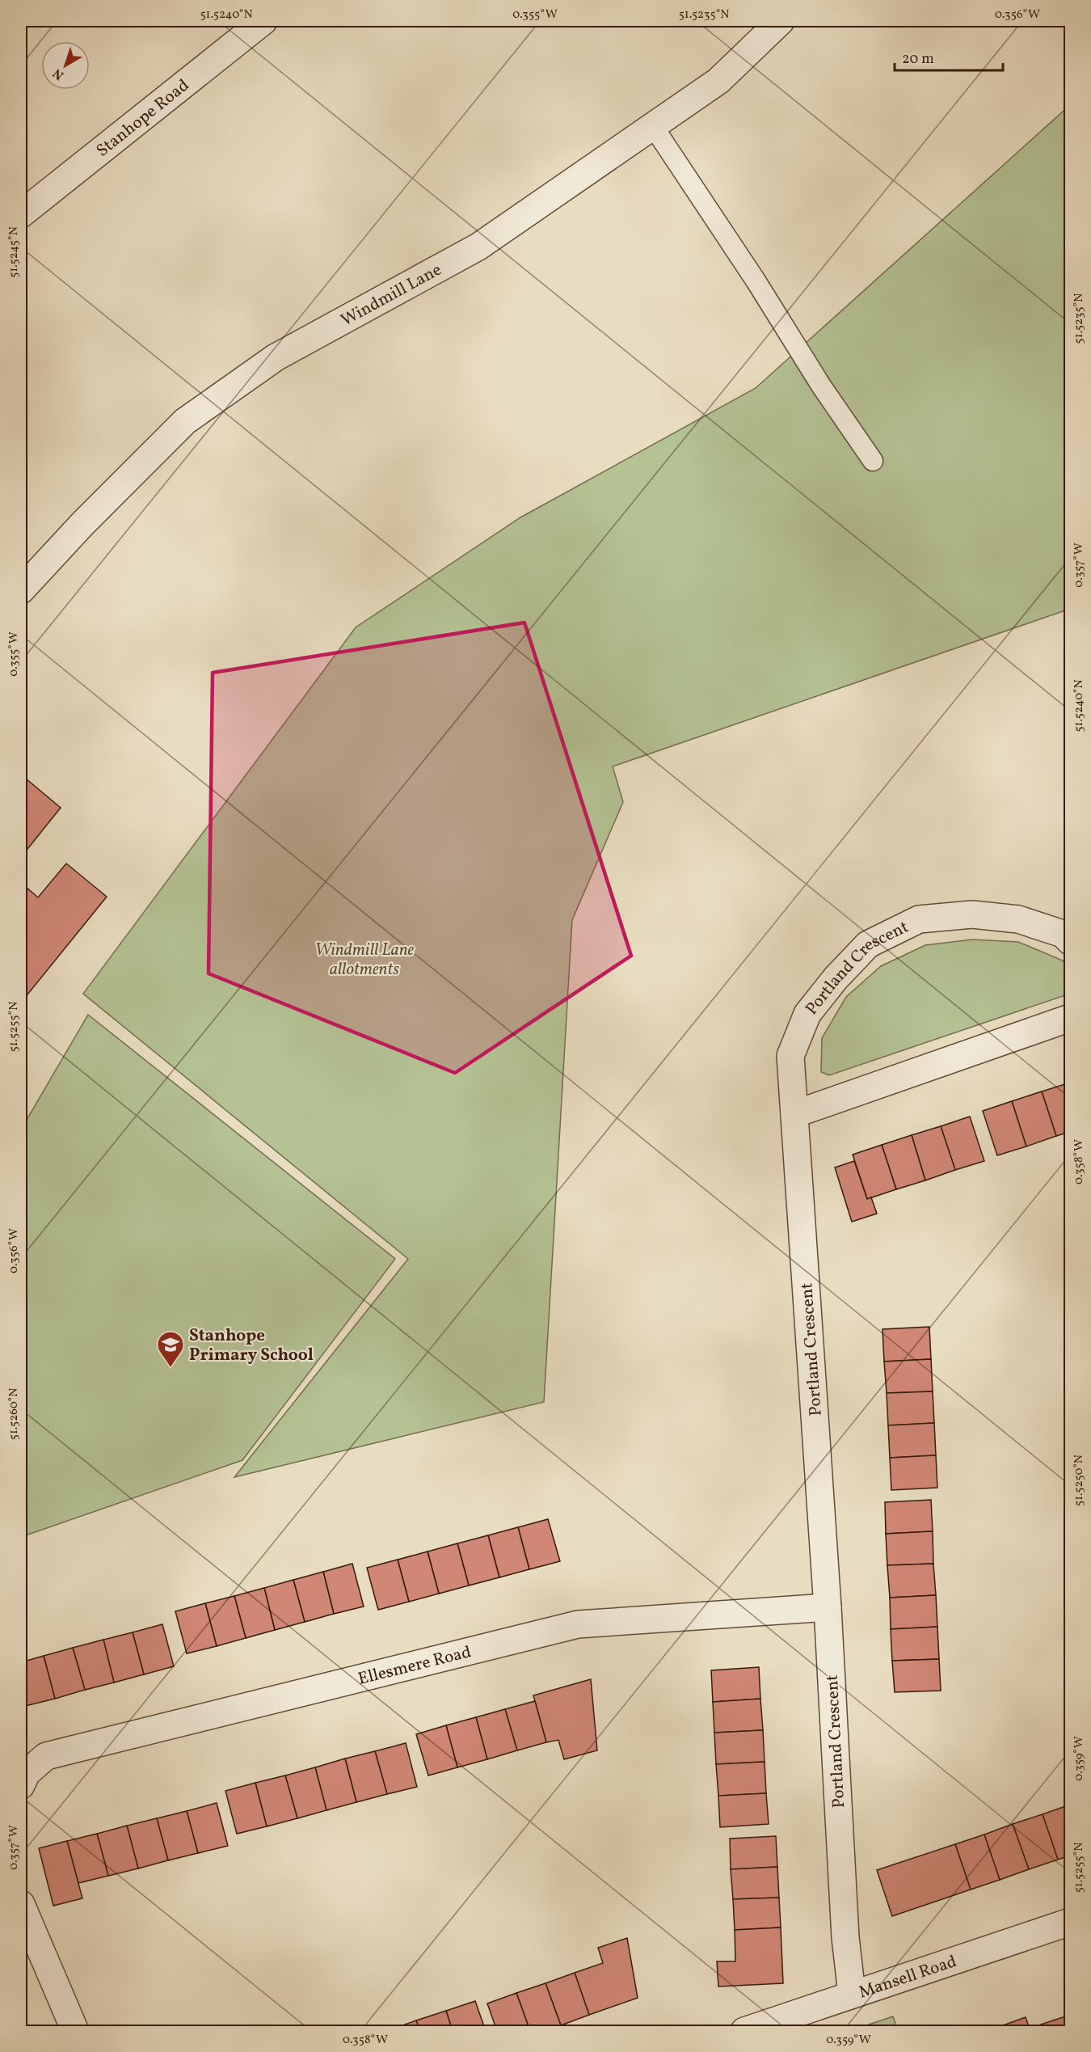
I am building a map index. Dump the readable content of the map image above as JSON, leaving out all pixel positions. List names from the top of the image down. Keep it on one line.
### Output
{"streets":{"street":["Stanhope Road","Windmill Lane","Portland Crescent","Ellesmere Road","Mansell Road"]},"crossings":[["Portland Crescent","Ellesmere Road"],["Portland Crescent","Mansell Road"]],"parks":["Windmill Lane allotments"],"places":{"school or university":["Stanhope Primary School"]},"scale_bar":"20 m","north":"bottom left","coordinates":["51.5240°N","0.355°W","51.5235°N","0.356°W","51.5245°N","0.357°W","51.5255°N","0.358°W","51.5260°N","51.5250°N","0.359°W"]}
